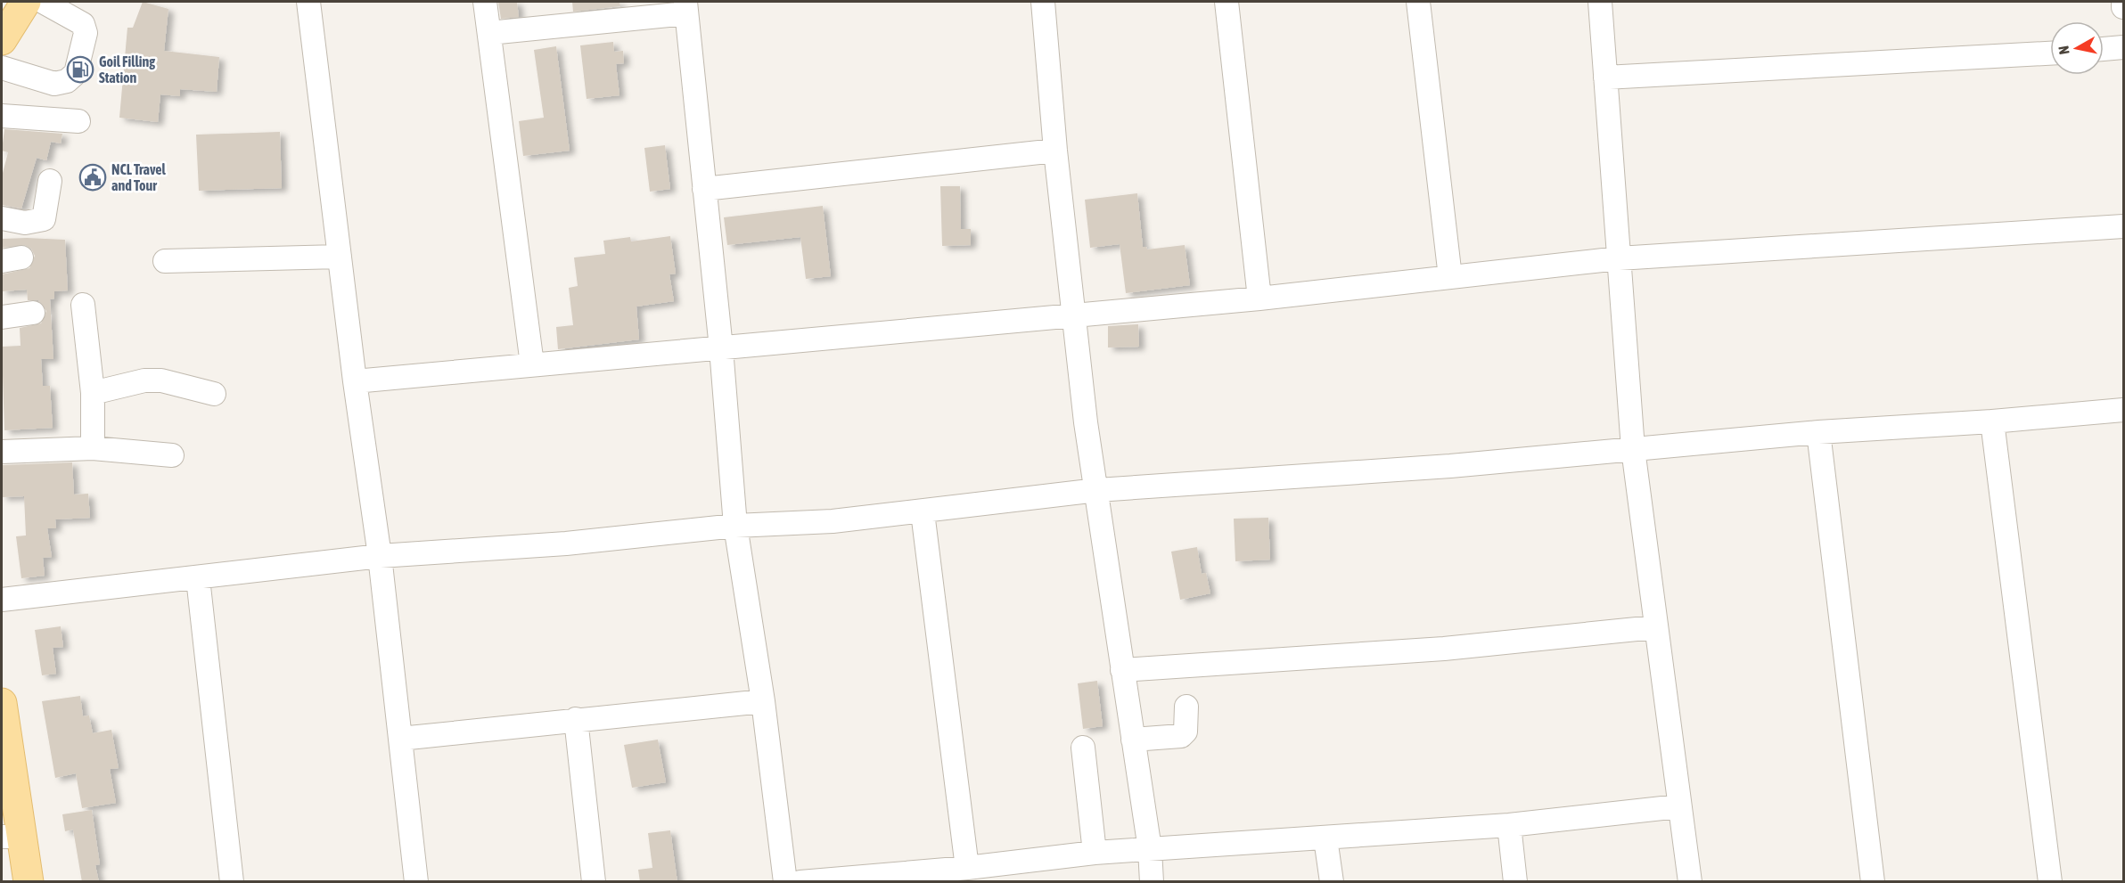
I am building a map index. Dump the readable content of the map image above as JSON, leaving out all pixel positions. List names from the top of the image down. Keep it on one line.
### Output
{"places":{"fuel station":["Goil Filling Station"],"public building":["NCL Travel and Tour"]},"north":"left"}
